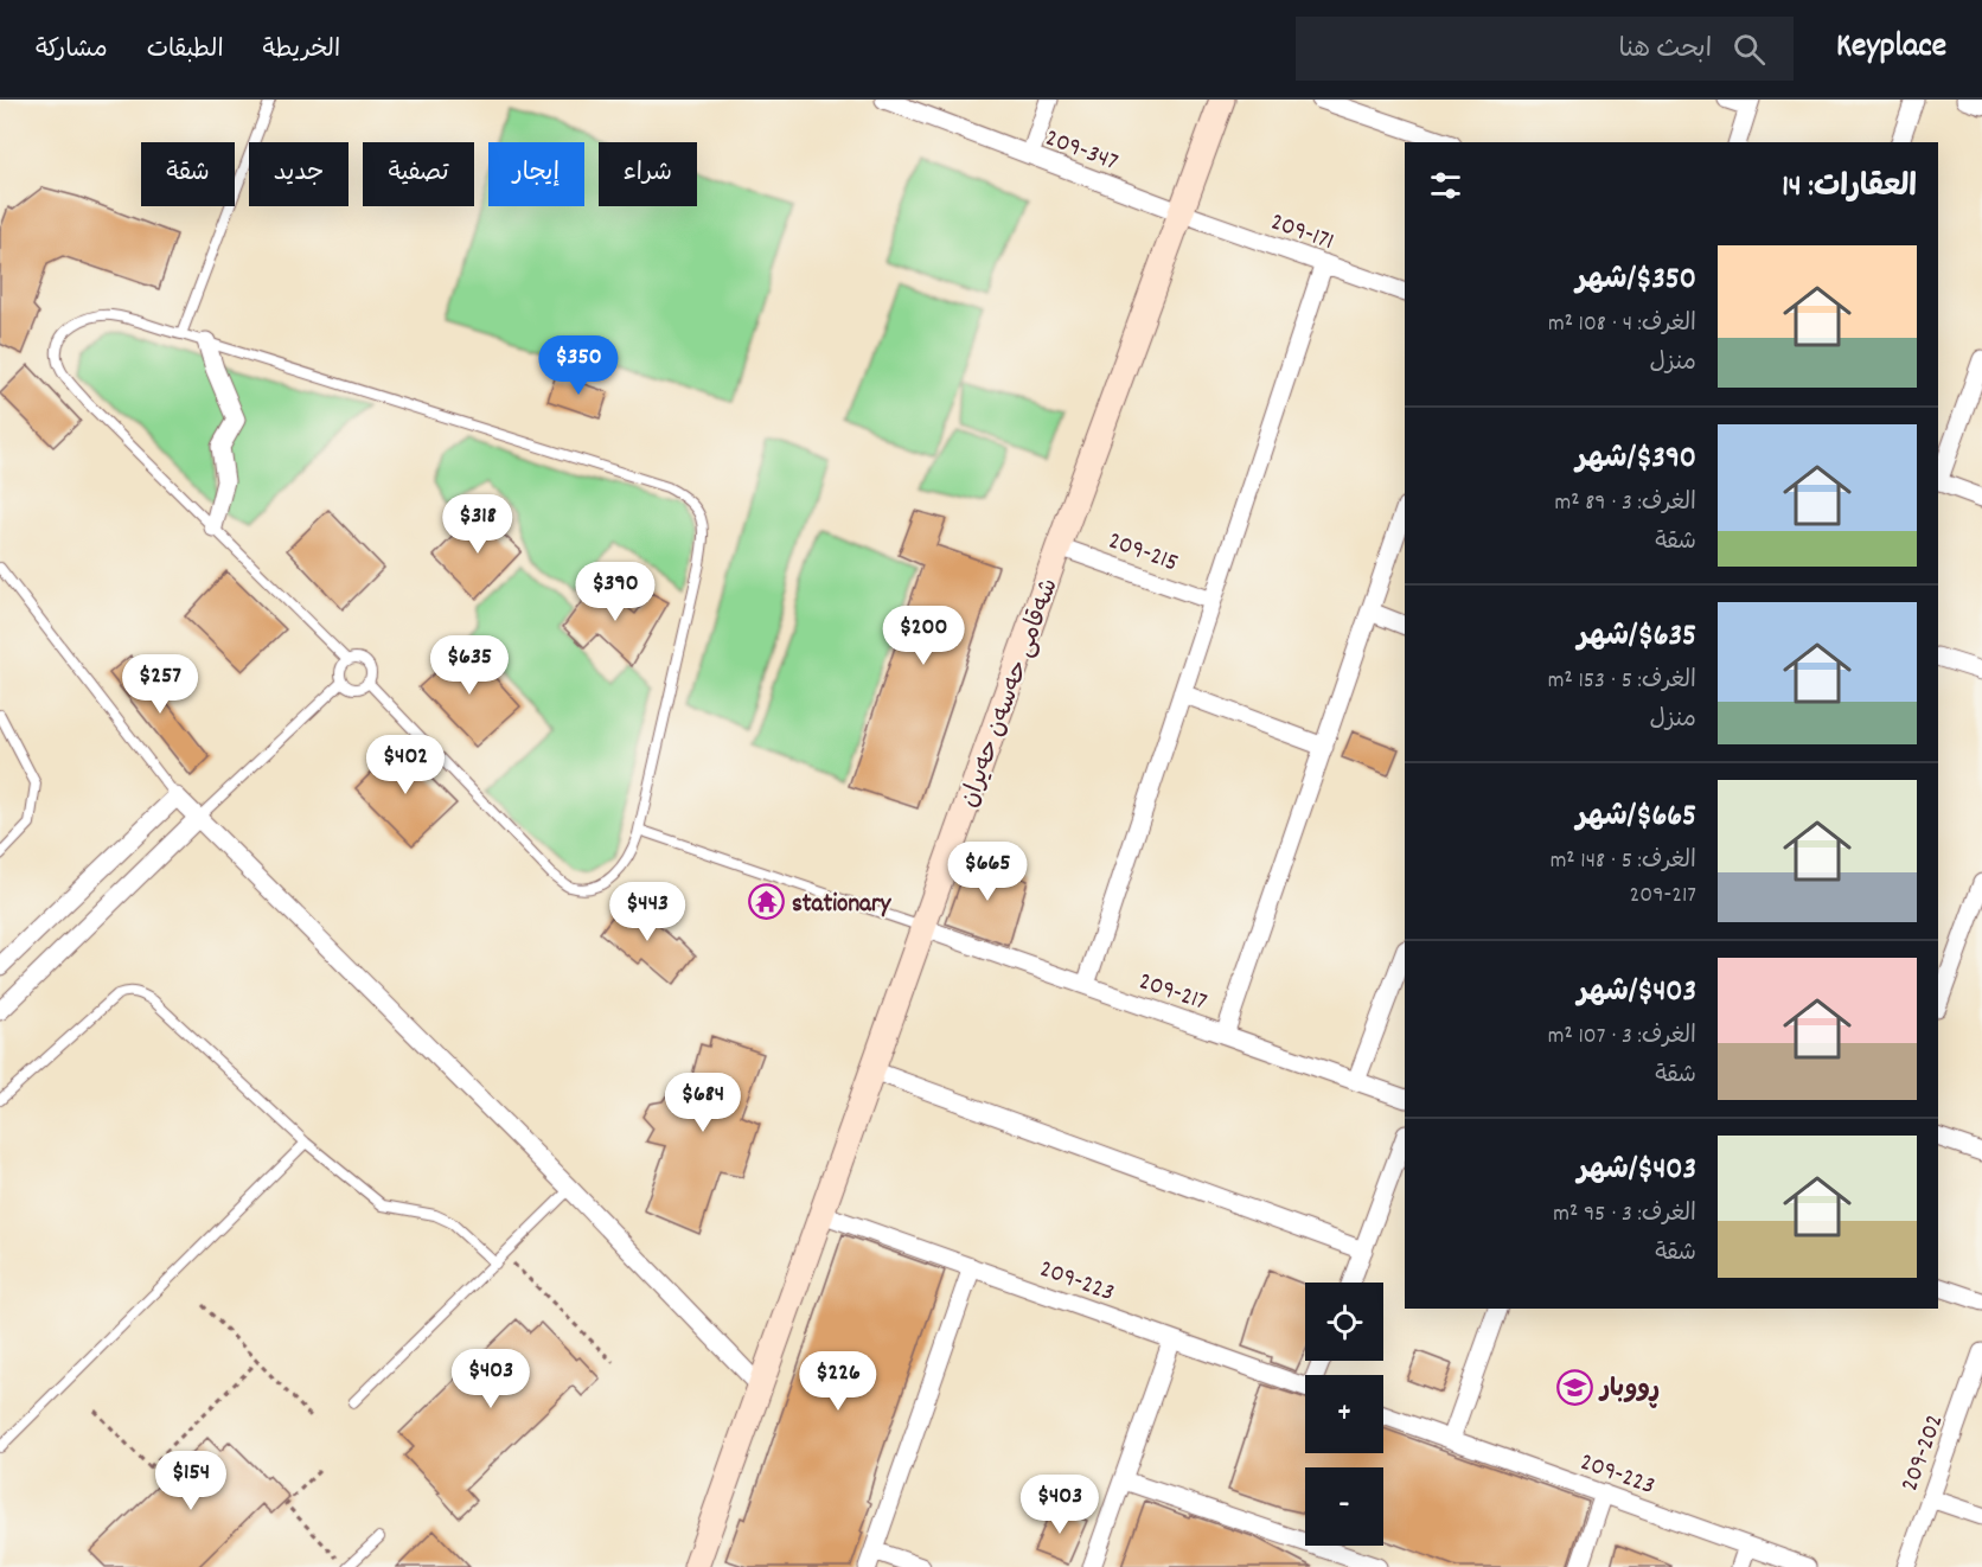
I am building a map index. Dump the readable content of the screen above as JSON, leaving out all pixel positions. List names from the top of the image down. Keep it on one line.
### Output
{"streets":{"street":["209-347","209-171","209-215","شەقامی حەسەن حەیران","209-217","209-223","209-202"]},"crossings":[["209-347","209-171"],["209-347","شەقامی حەسەن حەیران"],["209-171","شەقامی حەسەن حەیران"],["209-215","شەقامی حەسەن حەیران"],["شەقامی حەسەن حەیران","209-217"],["شەقامی حەسەن حەیران","209-223"]],"places":{"temple":["stationary"],"school or university":["ڕووبار"]},"page":{"header":"Keyplace","search":"ابحث هنا","nav":["الخريطة","الطبقات","مشاركة"],"chip":["شراء","إيجار","تصفية","جديد","شقة"],"heading":"العقارات: 14","list":[{"name":"$350/شهر","note":"الغرف: 4 · 108 m² · منزل"},{"name":"$390/شهر","note":"الغرف: 3 · 89 m² · شقة"},{"name":"$635/شهر","note":"الغرف: 5 · 153 m² · منزل"},{"name":"$665/شهر","note":"الغرف: 5 · 148 m² · 209-217"},{"name":"$403/شهر","note":"الغرف: 3 · 107 m² · شقة"},{"name":"$403/شهر","note":"الغرف: 3 · 95 m² · شقة"}],"price":["$350","$318","$390","$200","$635","$257","$402","$665","$443","$684","$403","$226","$154","$403"],"map_buttons":["+","−"]}}
